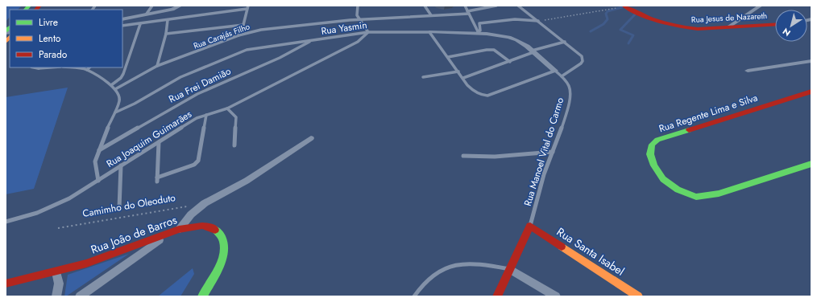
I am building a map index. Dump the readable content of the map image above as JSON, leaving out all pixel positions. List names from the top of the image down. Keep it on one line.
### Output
{"streets":{"street":["Rua Jesus de Nazareth","Rua Regente Lima e Silva","Rua Manoel Vital do Carmo","Rua Joâo de Barros","Rua Santa Isabel"],"lane":["Rua Yasmin","Rua Carajás Filho","Rua Frei Damião","Rua Joaquim Guimarães"],"path":["Camimho do Oleoduto"]},"crossings":[["Rua Yasmin","Rua Frei Damião"],["Rua Yasmin","Rua Joaquim Guimarães"],["Rua Yasmin","Rua Manoel Vital do Carmo"],["Rua Manoel Vital do Carmo","Rua Santa Isabel"]],"legend":["Livre","Lento","Parado"],"north":"bottom left"}
